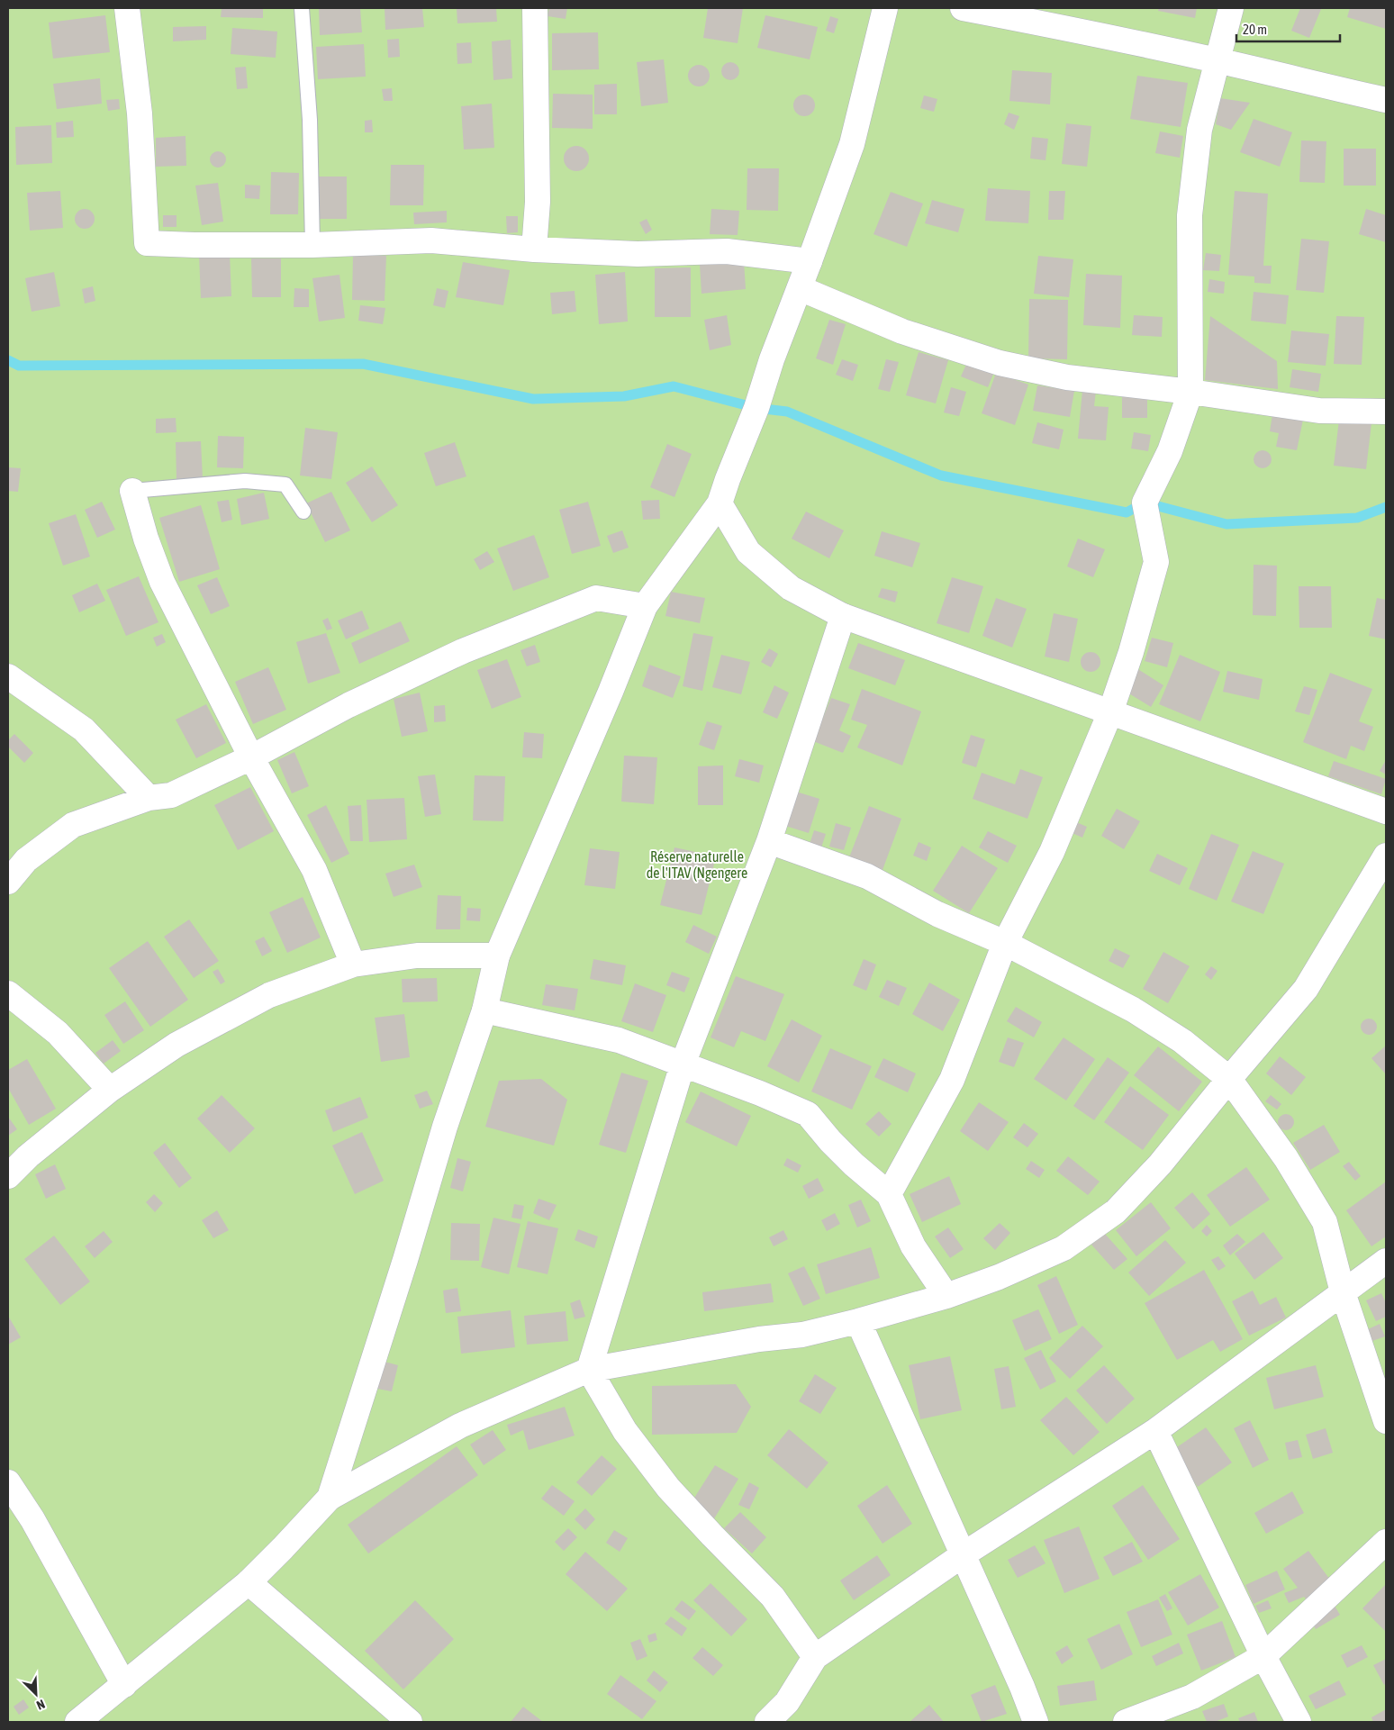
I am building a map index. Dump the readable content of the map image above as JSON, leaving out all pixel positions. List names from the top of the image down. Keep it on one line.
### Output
{"parks":["Réserve naturelle de l'ITAV (Ngengere"],"scale_bar":"20 m","north":"bottom right"}
